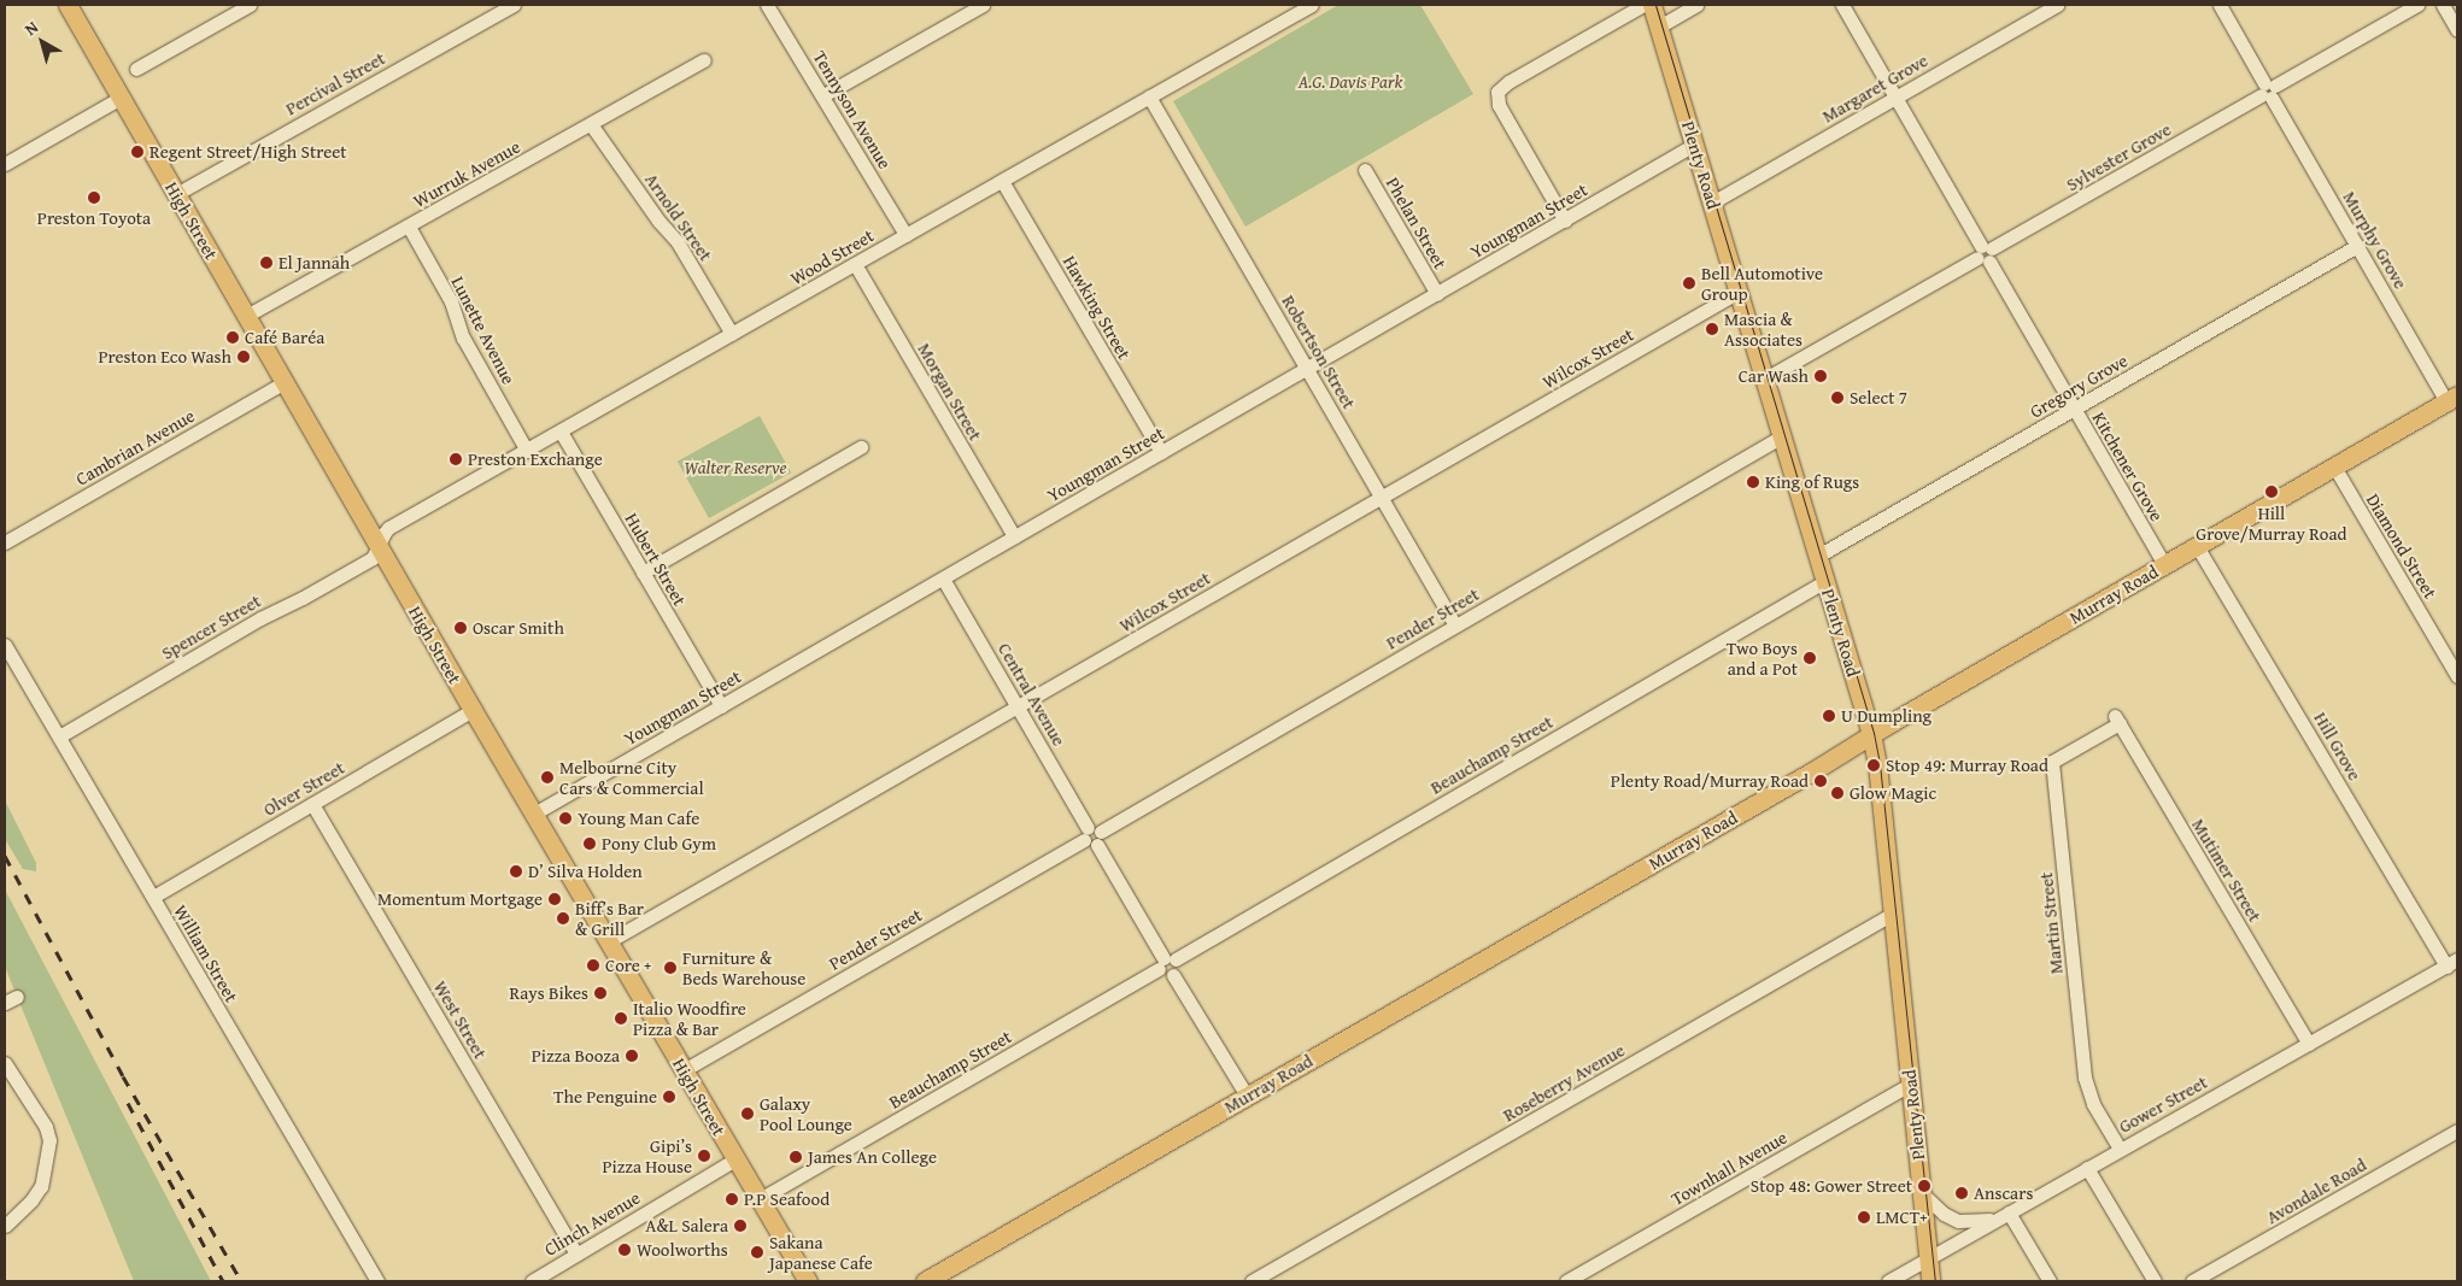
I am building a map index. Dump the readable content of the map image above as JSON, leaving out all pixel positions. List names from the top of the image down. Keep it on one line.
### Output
{"streets":{"main road":["Plenty Road","High Street","Murray Road"],"street":["Percival Street","Margaret Grove","Tennyson Avenue","Sylvester Grove","Wurruk Avenue","Arnold Street","Youngman Street","Phelan Street","Murphy Grove","Wood Street","Hawking Street","Lunette Avenue","Robertson Street","Wilcox Street","Gregory Grove","Morgan Street","Cambrian Avenue","Kitchener Grove","Diamond Street","Hubert Street","Pender Street","Spencer Street","Central Avenue","Hill Grove","Beauchamp Street","Olver Street","Mutimer Street","Martin Street","William Street","West Street","Roseberry Avenue","Gower Street","Townhall Avenue","Avondale Road","Clinch Avenue"]},"crossings":[["Percival Street","High Street"],["Margaret Grove","Plenty Road"],["Margaret Grove","Kitchener Grove"],["Tennyson Avenue","Wood Street"],["Sylvester Grove","Plenty Road"],["Sylvester Grove","Murphy Grove"],["Sylvester Grove","Kitchener Grove"],["Plenty Road","Youngman Street"],["Plenty Road","Wilcox Street"],["Plenty Road","Gregory Grove"],["Plenty Road","Murray Road"],["Plenty Road","Pender Street"],["Plenty Road","Beauchamp Street"],["Plenty Road","Roseberry Avenue"],["Plenty Road","Gower Street"],["Plenty Road","Townhall Avenue"],["Wurruk Avenue","Arnold Street"],["Wurruk Avenue","High Street"],["Wurruk Avenue","Lunette Avenue"],["Arnold Street","Wood Street"],["High Street","Youngman Street"],["High Street","Wood Street"],["High Street","Wilcox Street"],["High Street","Cambrian Avenue"],["High Street","Pender Street"],["High Street","Spencer Street"],["High Street","Beauchamp Street"],["High Street","Olver Street"],["High Street","Clinch Avenue"],["Youngman Street","Phelan Street"],["Youngman Street","Hawking Street"],["Youngman Street","Robertson Street"],["Youngman Street","Morgan Street"],["Youngman Street","Hubert Street"],["Youngman Street","Central Avenue"],["Murphy Grove","Gregory Grove"],["Murphy Grove","Murray Road"],["Wood Street","Hawking Street"],["Wood Street","Lunette Avenue"],["Wood Street","Robertson Street"],["Wood Street","Morgan Street"],["Wood Street","Hubert Street"],["Wood Street","Spencer Street"],["Robertson Street","Wilcox Street"],["Robertson Street","Pender Street"],["Wilcox Street","Central Avenue"],["Gregory Grove","Kitchener Grove"],["Kitchener Grove","Murray Road"],["Diamond Street","Murray Road"],["Murray Road","Hill Grove"],["Pender Street","Central Avenue"],["Spencer Street","William Street"],["Central Avenue","Beauchamp Street"],["Hill Grove","Gower Street"],["Olver Street","William Street"],["Olver Street","West Street"],["Mutimer Street","Martin Street"],["Mutimer Street","Gower Street"],["Martin Street","Gower Street"],["West Street","Clinch Avenue"]],"parks":["A.G. Davis Park","Walter Reserve"],"places":["Regent Street/High Street","Preston Toyota","El Jannah","Bell Automotive Group","Mascia & Associates","Café Baréa","Preston Eco Wash","Car Wash","Select 7","Preston Exchange","King of Rugs","Hill Grove/Murray Road","Oscar Smith","Two Boys and a Pot","U Dumpling","Stop 49: Murray Road","Melbourne City Cars & Commercial","Plenty Road/Murray Road","Glow Magic","Young Man Cafe","Pony Club Gym","D’ Silva Holden","Momentum Mortgage","Biff’s Bar & Grill","Core +","Furniture & Beds Warehouse","Rays Bikes","Italio Woodfire Pizza & Bar","Pizza Booza","The Penguine","Galaxy Pool Lounge","Gipi’s Pizza House","James An College","Stop 48: Gower Street","Anscars","P.P Seafood","LMCT+","A&L Salera","Woolworths","Sakana Japanese Cafe"],"north":"top left"}
